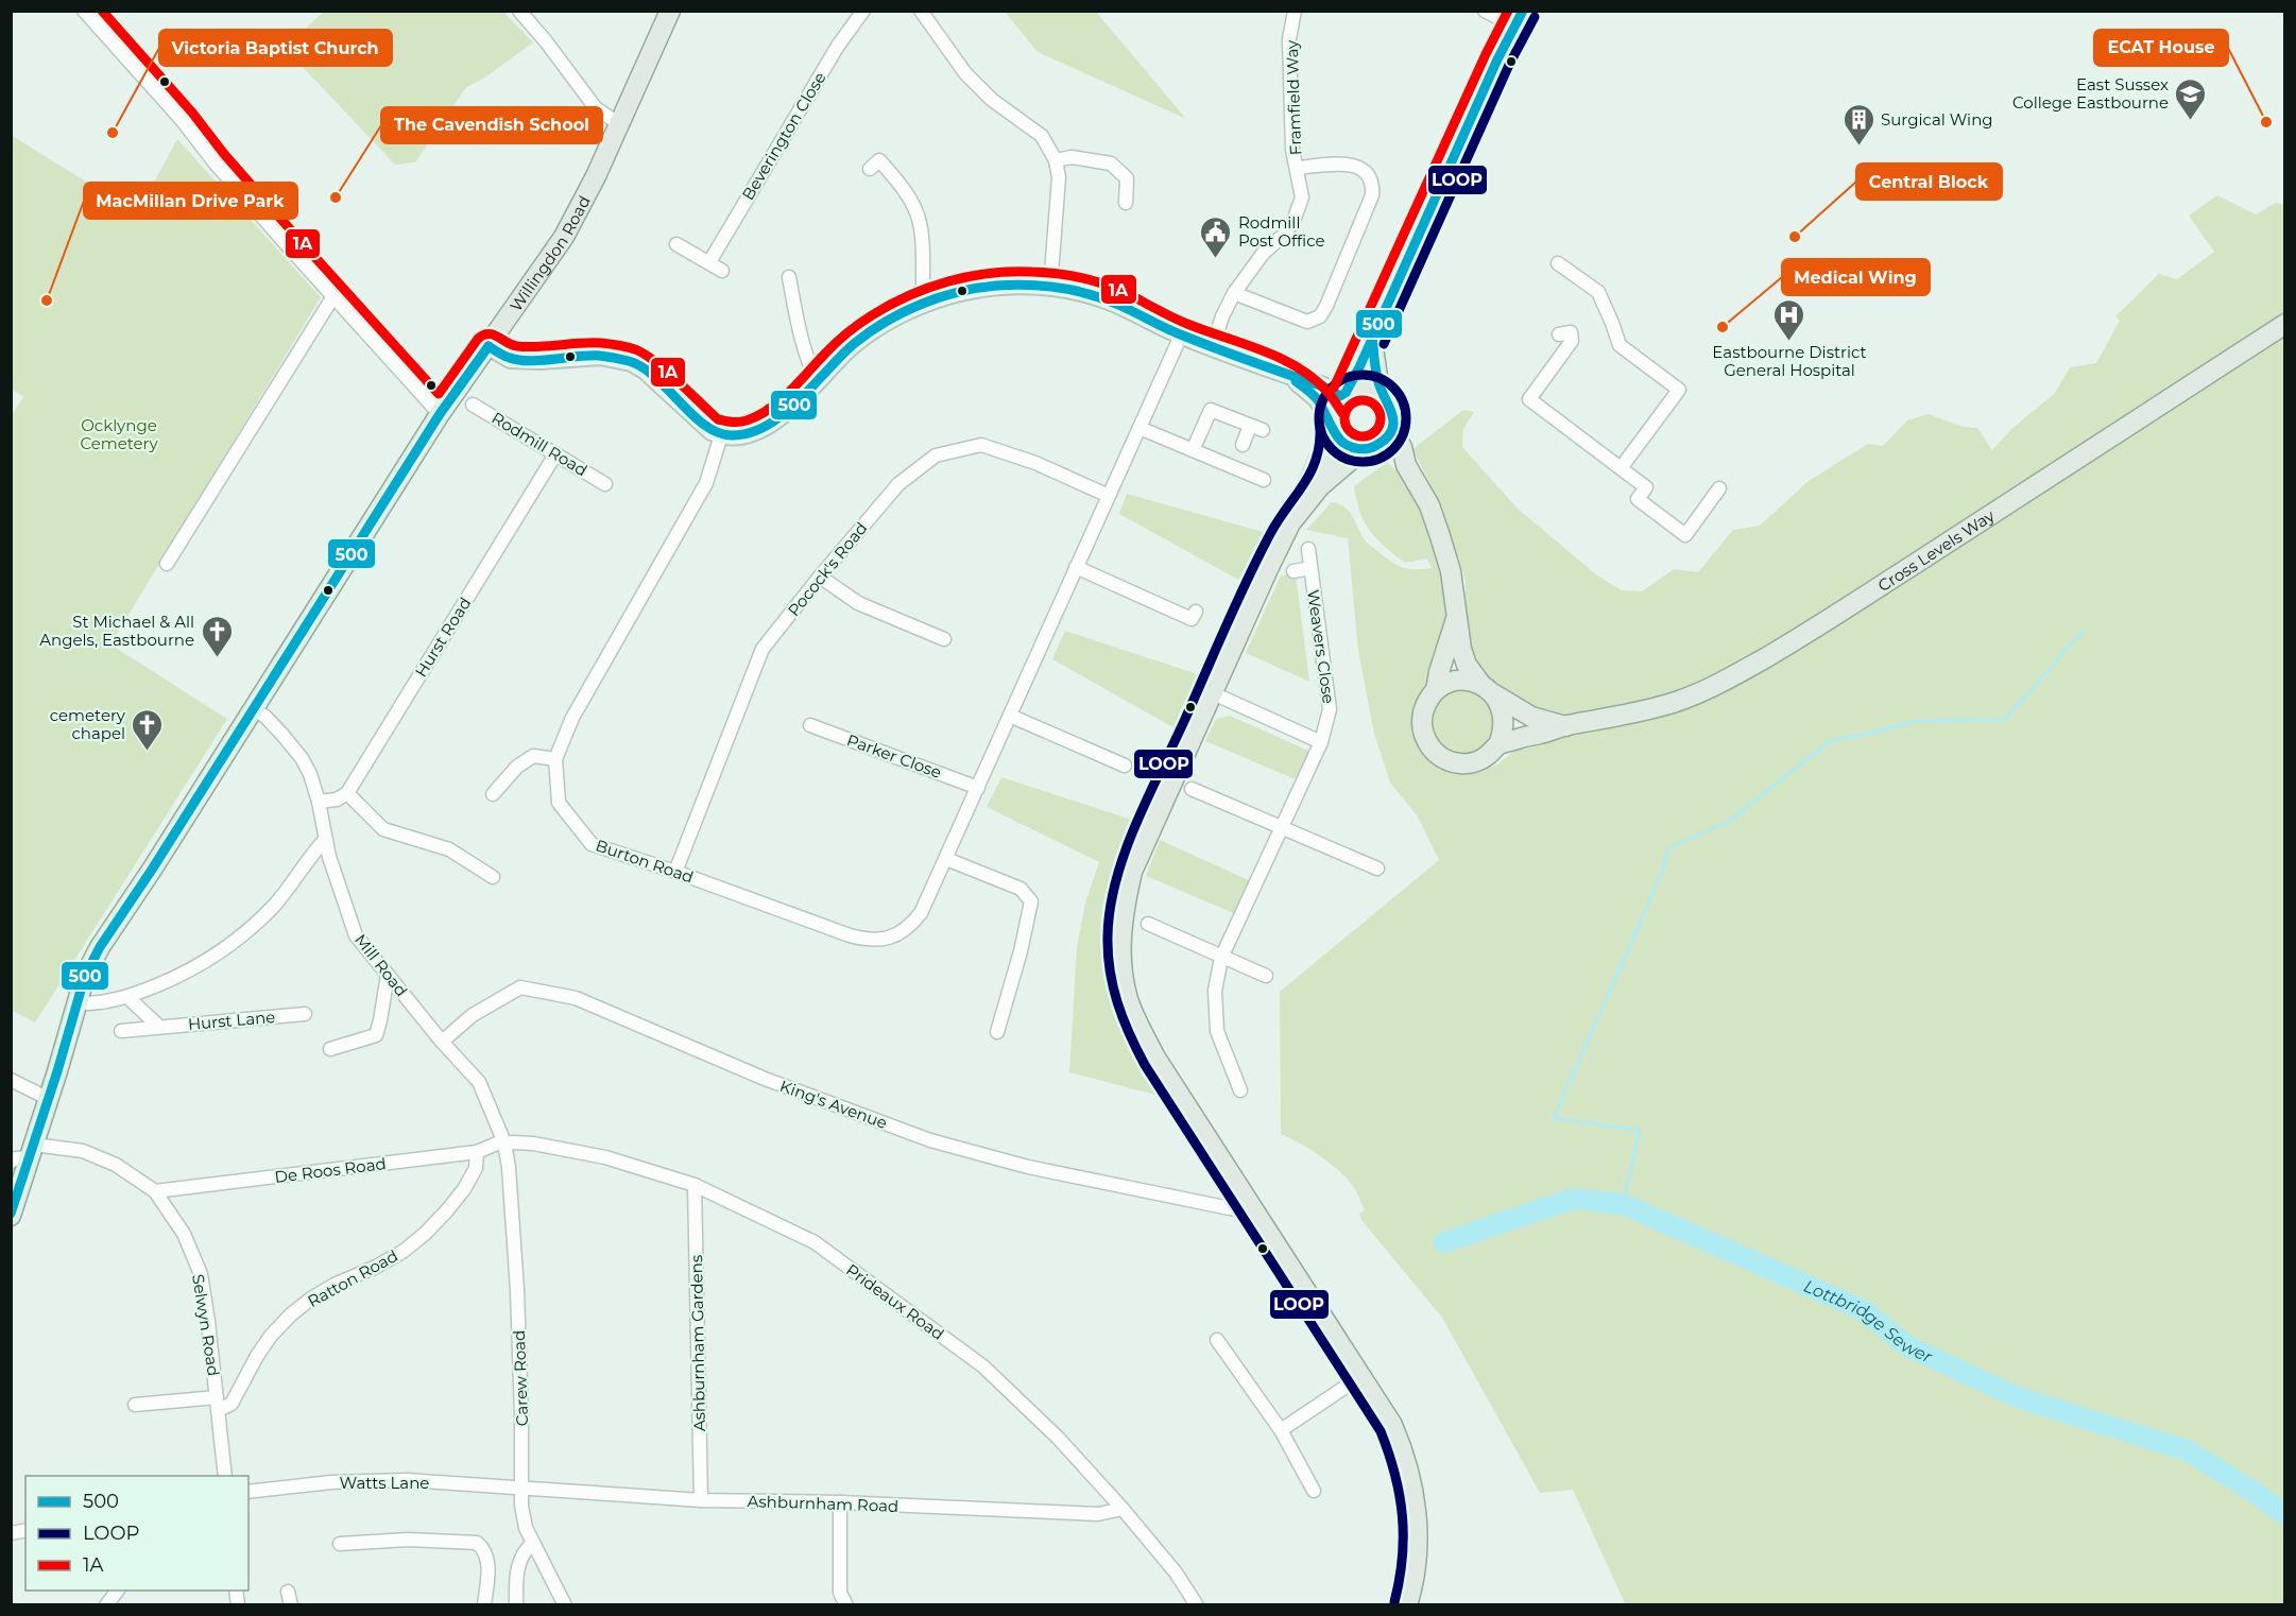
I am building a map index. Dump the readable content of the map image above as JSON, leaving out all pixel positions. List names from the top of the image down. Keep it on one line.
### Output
{"streets":{"main road":["Willingdon Road","Cross Levels Way"],"street":["Framfield Way","Beverington Close","Rodmill Road","Pocock's Road","Hurst Road","Weavers Close","Parker Close","Burton Road","Mill Road","Hurst Lane","King's Avenue","De Roos Road","Ratton Road","Prideaux Road","Selwyn Road","Ashburnham Gardens","Carew Road","Watts Lane","Ashburnham Road"]},"crossings":[["Willingdon Road","Mill Road"],["Willingdon Road","Selwyn Road"],["Rodmill Road","Hurst Road"],["Pocock's Road","Burton Road"],["Parker Close","Burton Road"],["Mill Road","King's Avenue"],["Mill Road","De Roos Road"],["Mill Road","Prideaux Road"],["Mill Road","Carew Road"],["De Roos Road","Ratton Road"],["De Roos Road","Prideaux Road"],["De Roos Road","Selwyn Road"],["De Roos Road","Carew Road"],["Ratton Road","Selwyn Road"],["Prideaux Road","Ashburnham Gardens"],["Prideaux Road","Carew Road"],["Prideaux Road","Ashburnham Road"],["Ashburnham Gardens","Ashburnham Road"],["Carew Road","Watts Lane"],["Carew Road","Ashburnham Road"],["Watts Lane","Ashburnham Road"]],"water":["Lottbridge Sewer"],"parks":["Ocklynge Cemetery"],"places":{"school or university":["East Sussex College Eastbourne"],"other":["ECAT House","Victoria Baptist Church","The Cavendish School","Central Block","MacMillan Drive Park","Medical Wing"],"building":["Surgical Wing"],"public building":["Rodmill Post Office"],"hospital":["Eastbourne District General Hospital"],"church":["St Michael & All Angels, Eastbourne","cemetery chapel"]},"lines":["transit line 500","transit line 1A","transit line LOOP"],"legend":["500","LOOP","1A"]}
